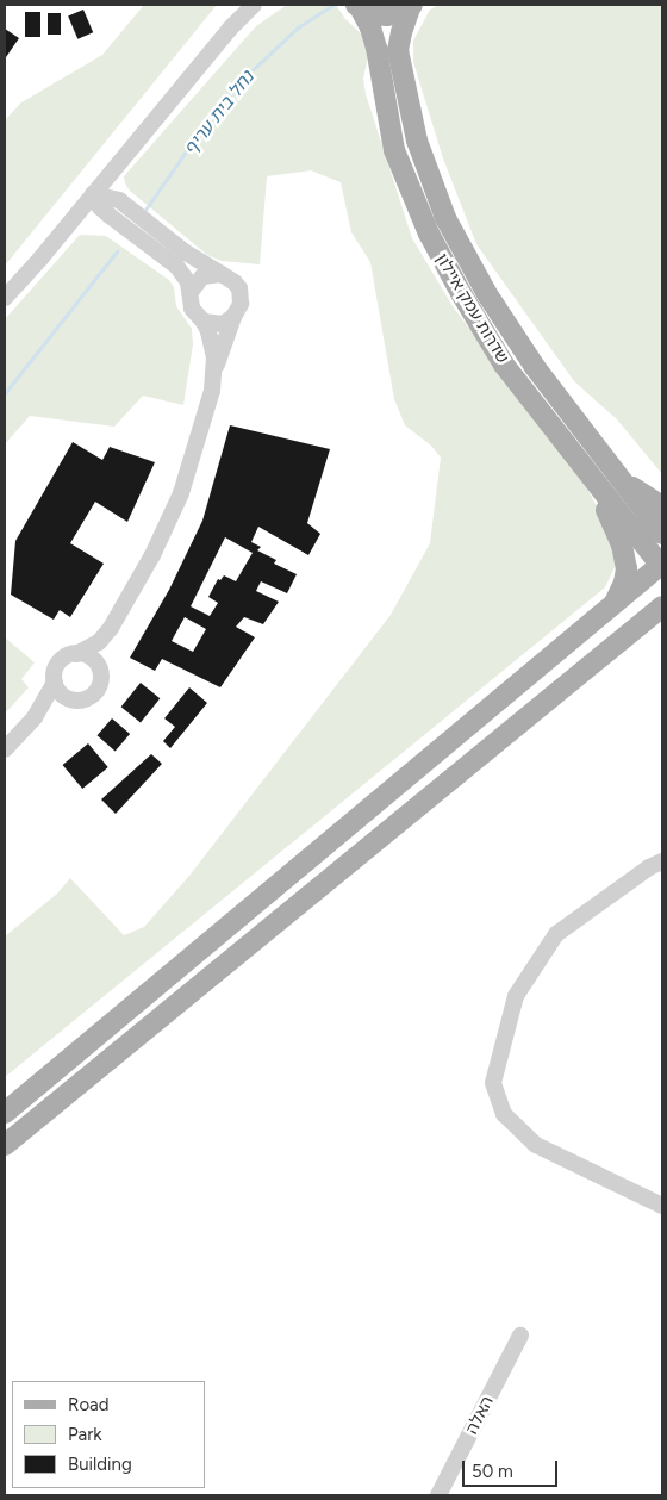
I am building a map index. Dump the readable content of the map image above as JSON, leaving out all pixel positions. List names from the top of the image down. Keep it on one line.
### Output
{"streets":{"main road":["שדרות עמק איילון"],"street":["האלה"]},"water":["נחל בית עריף"],"legend":["Road","Park","Building"],"scale_bar":"50 m"}
